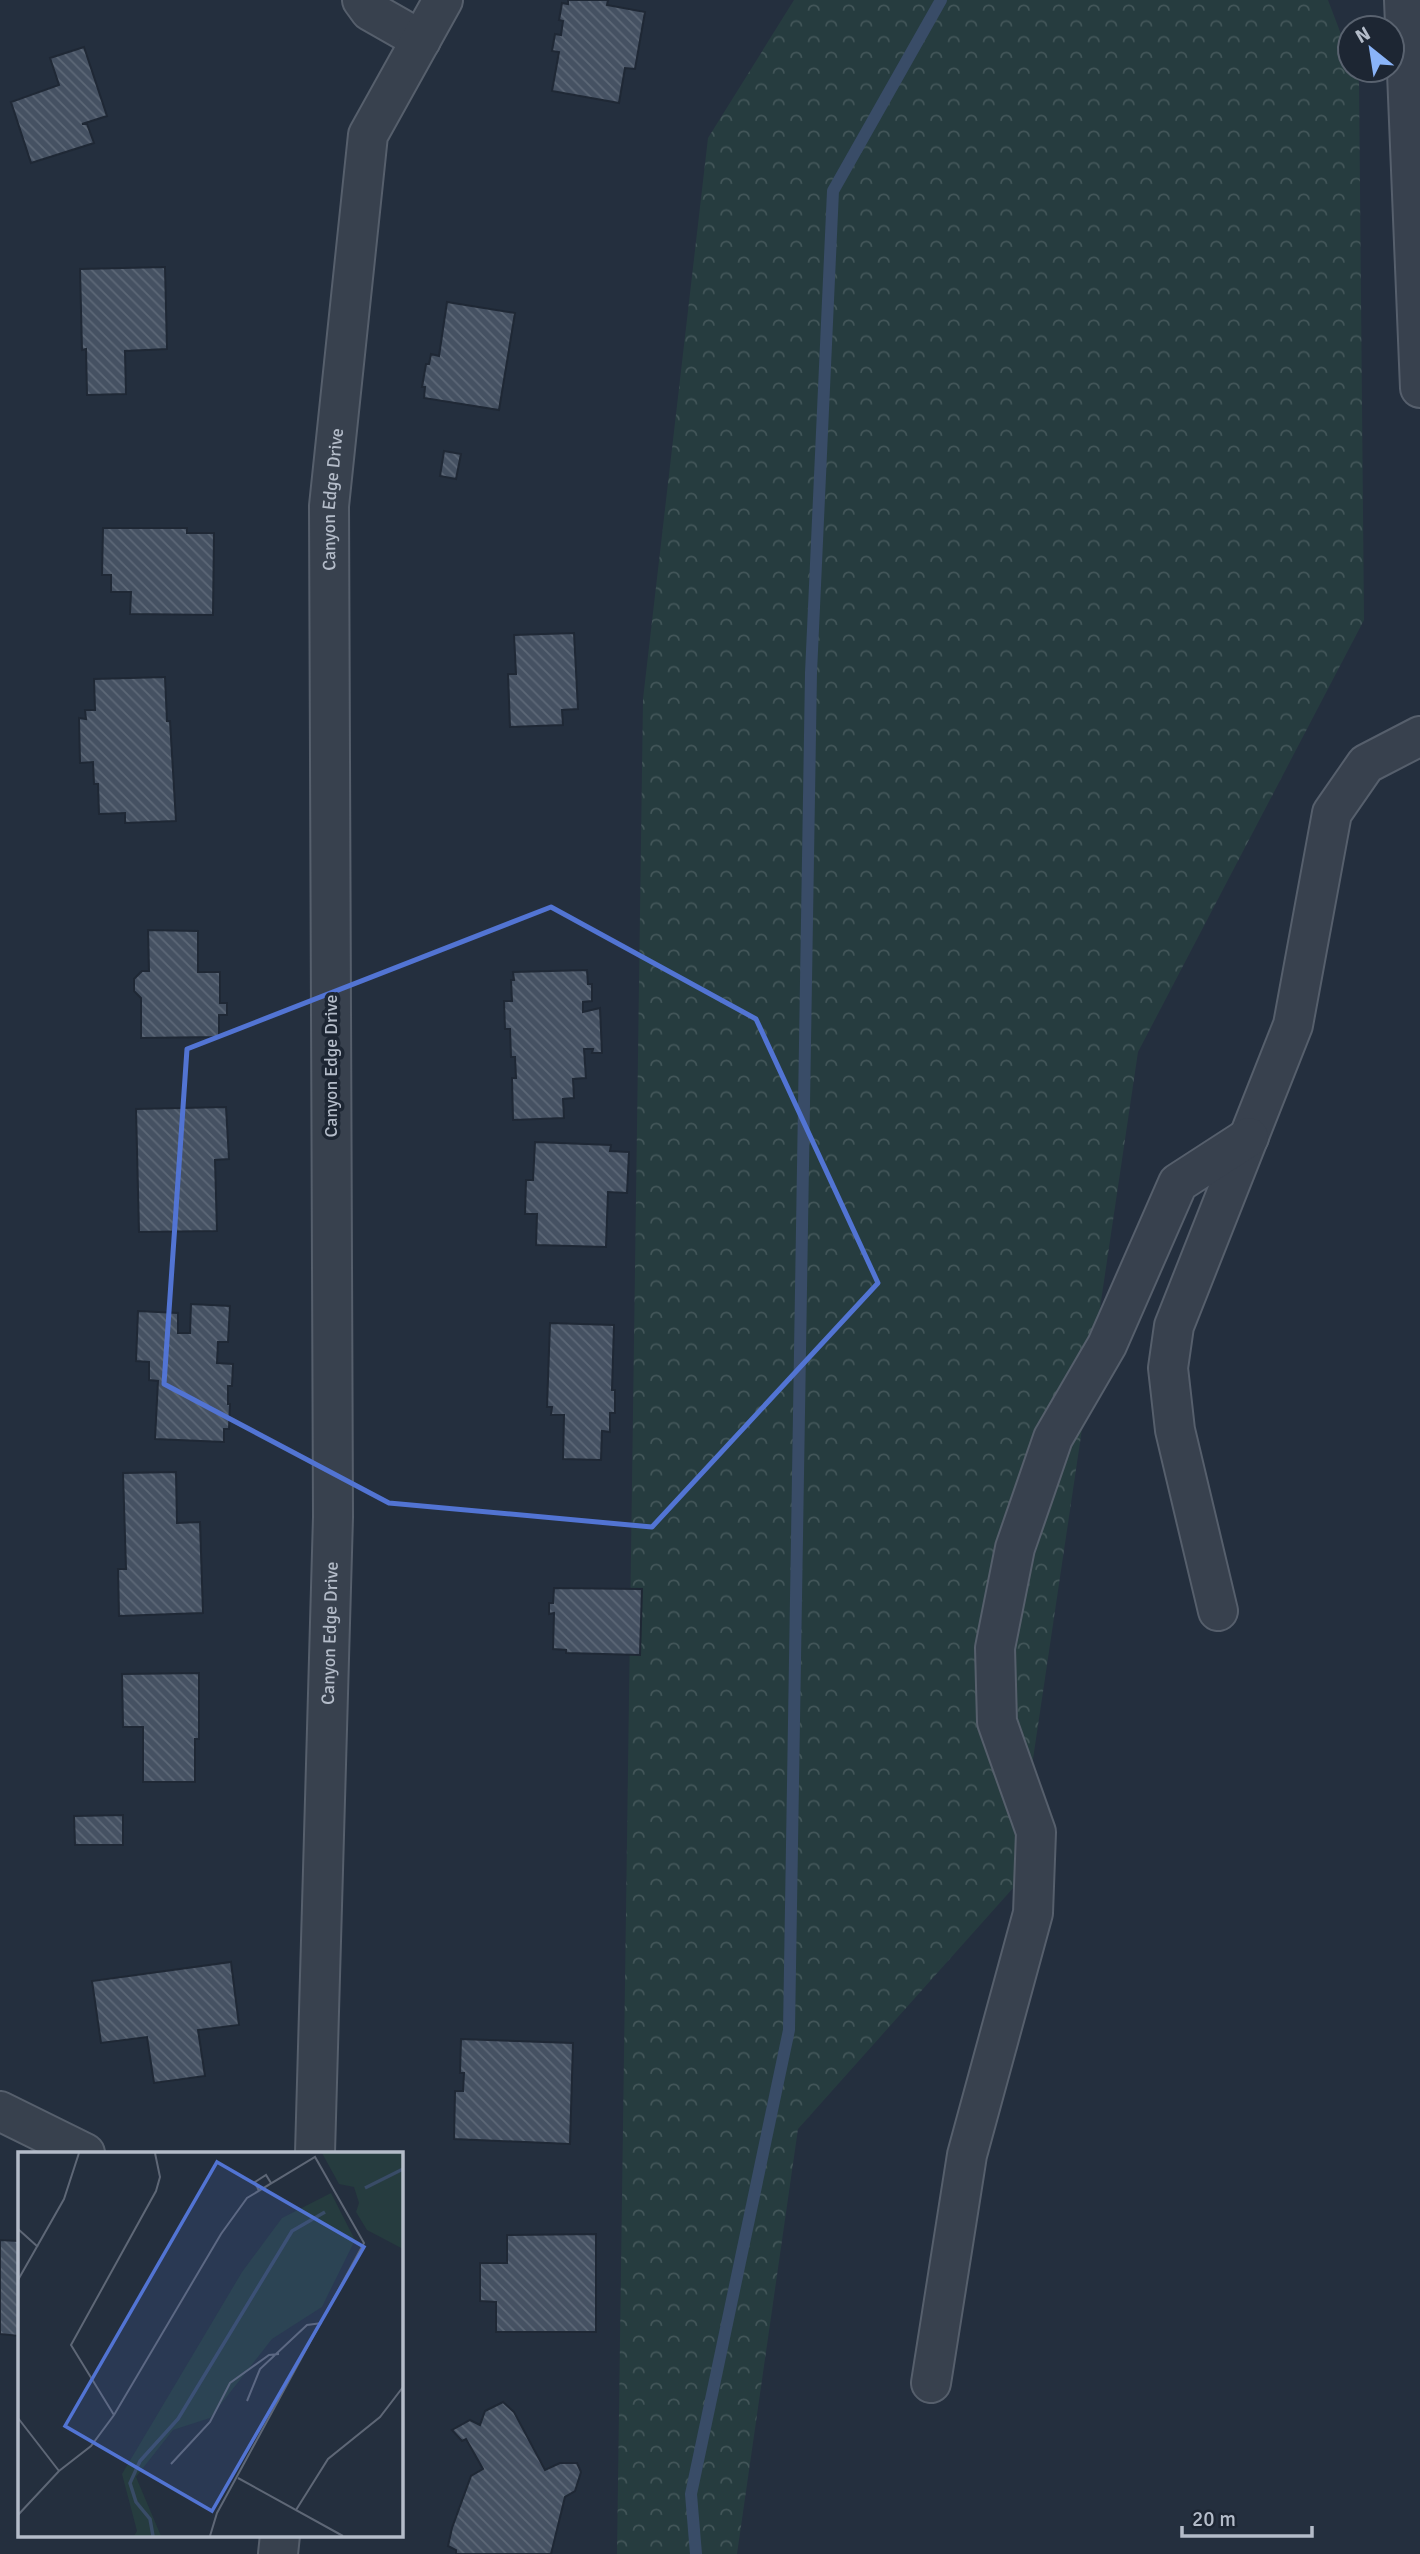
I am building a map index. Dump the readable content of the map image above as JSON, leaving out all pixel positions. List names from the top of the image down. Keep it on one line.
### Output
{"streets":{"street":["Canyon Edge Drive"]},"scale_bar":"20 m","north":"top left"}
